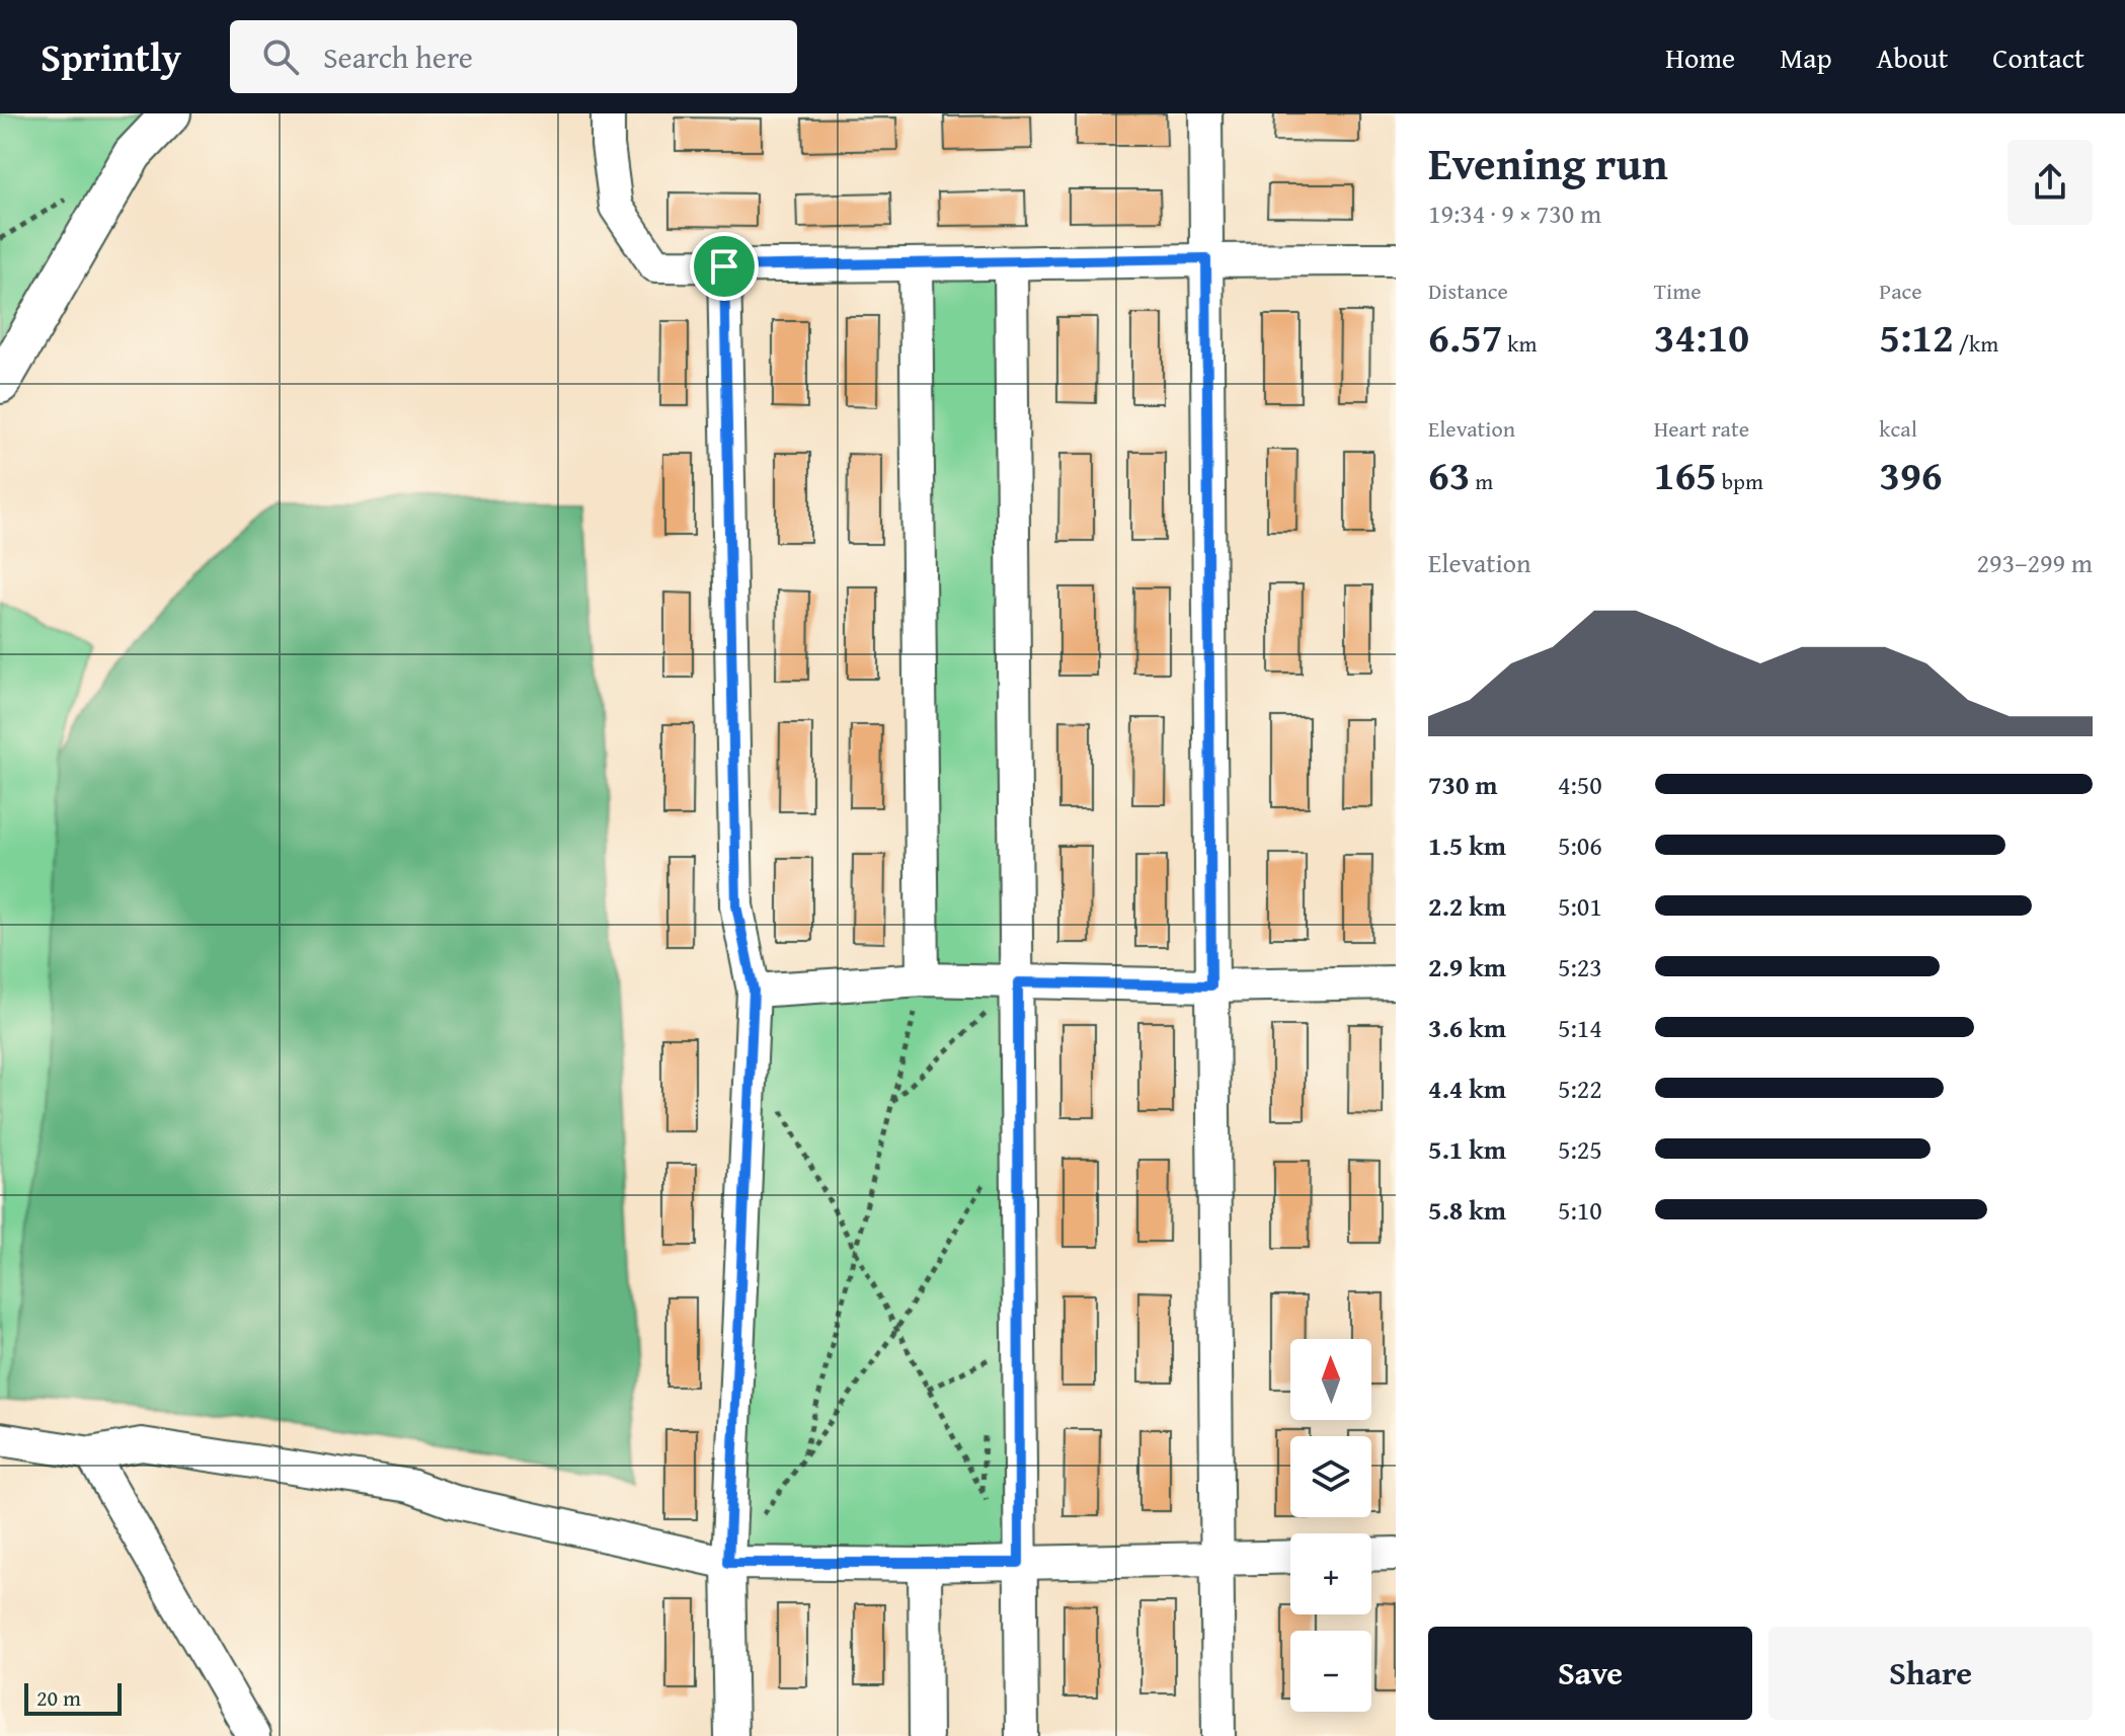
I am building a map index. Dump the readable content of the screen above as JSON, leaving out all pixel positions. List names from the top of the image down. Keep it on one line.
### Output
{"scale_bar":"20 m","north":"top","page":{"header":"Sprintly","search":"Search here","nav":["Home","Map","About","Contact"],"heading":["Evening run","19:34 · 9 × 730 m"],"stats":[["Distance","6.57 km"],["Time","34:10"],["Pace","5:12 /km"],["Elevation","63 m"],["Heart rate","165 bpm"],["kcal","396"]],"chart":["Elevation","293–299 m"],"list":[{"name":"730 m","note":"4:50"},{"name":"1.5 km","note":"5:06"},{"name":"2.2 km","note":"5:01"},{"name":"2.9 km","note":"5:23"},{"name":"3.6 km","note":"5:14"},{"name":"4.4 km","note":"5:22"},{"name":"5.1 km","note":"5:25"},{"name":"5.8 km","note":"5:10"}],"map_buttons":["+","−"],"buttons":["Save","Share"],"scale":"20 m"}}
